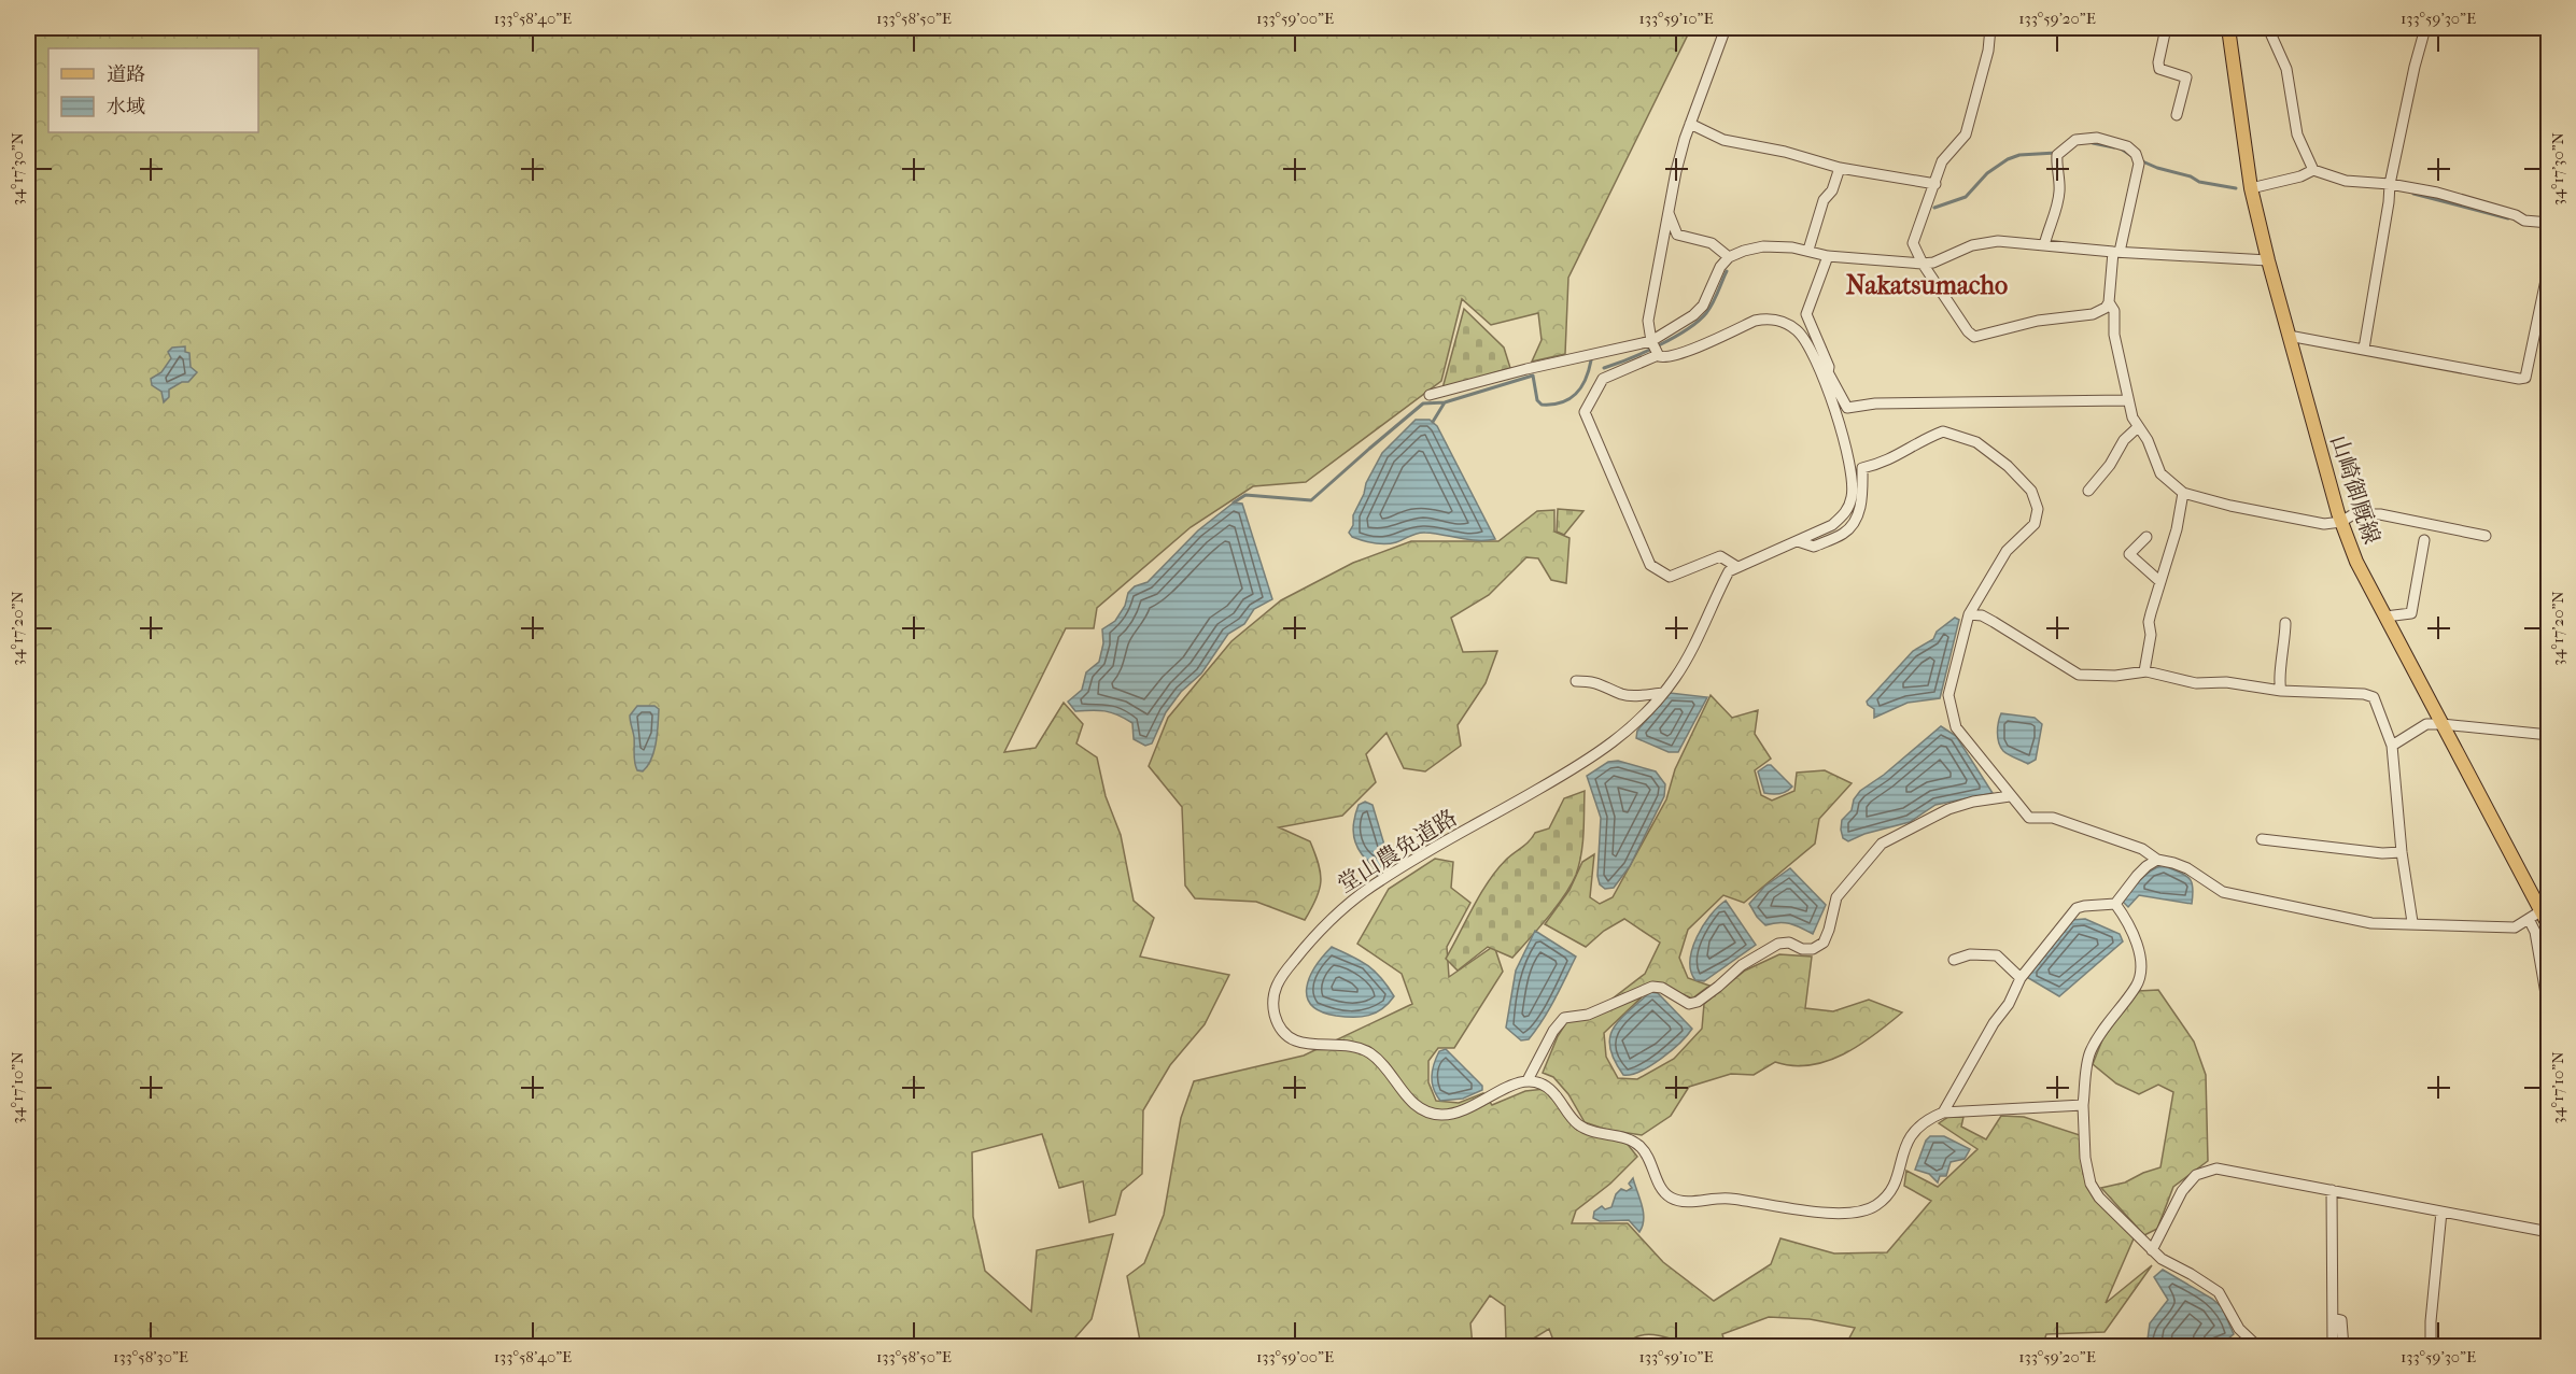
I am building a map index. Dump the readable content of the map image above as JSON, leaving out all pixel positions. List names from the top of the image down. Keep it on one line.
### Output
{"streets":{"main road":["山崎御厩線"],"street":["堂山農免道路"]},"districts":["Nakatsumacho"],"legend":["道路","水域"],"coordinates":["133°58'40\"E","133°58'50\"E","133°59'00\"E","133°59'10\"E","133°59'20\"E","133°59'30\"E","34°17'30\"N","34°17'20\"N","34°17'10\"N","133°58'30\"E"]}
